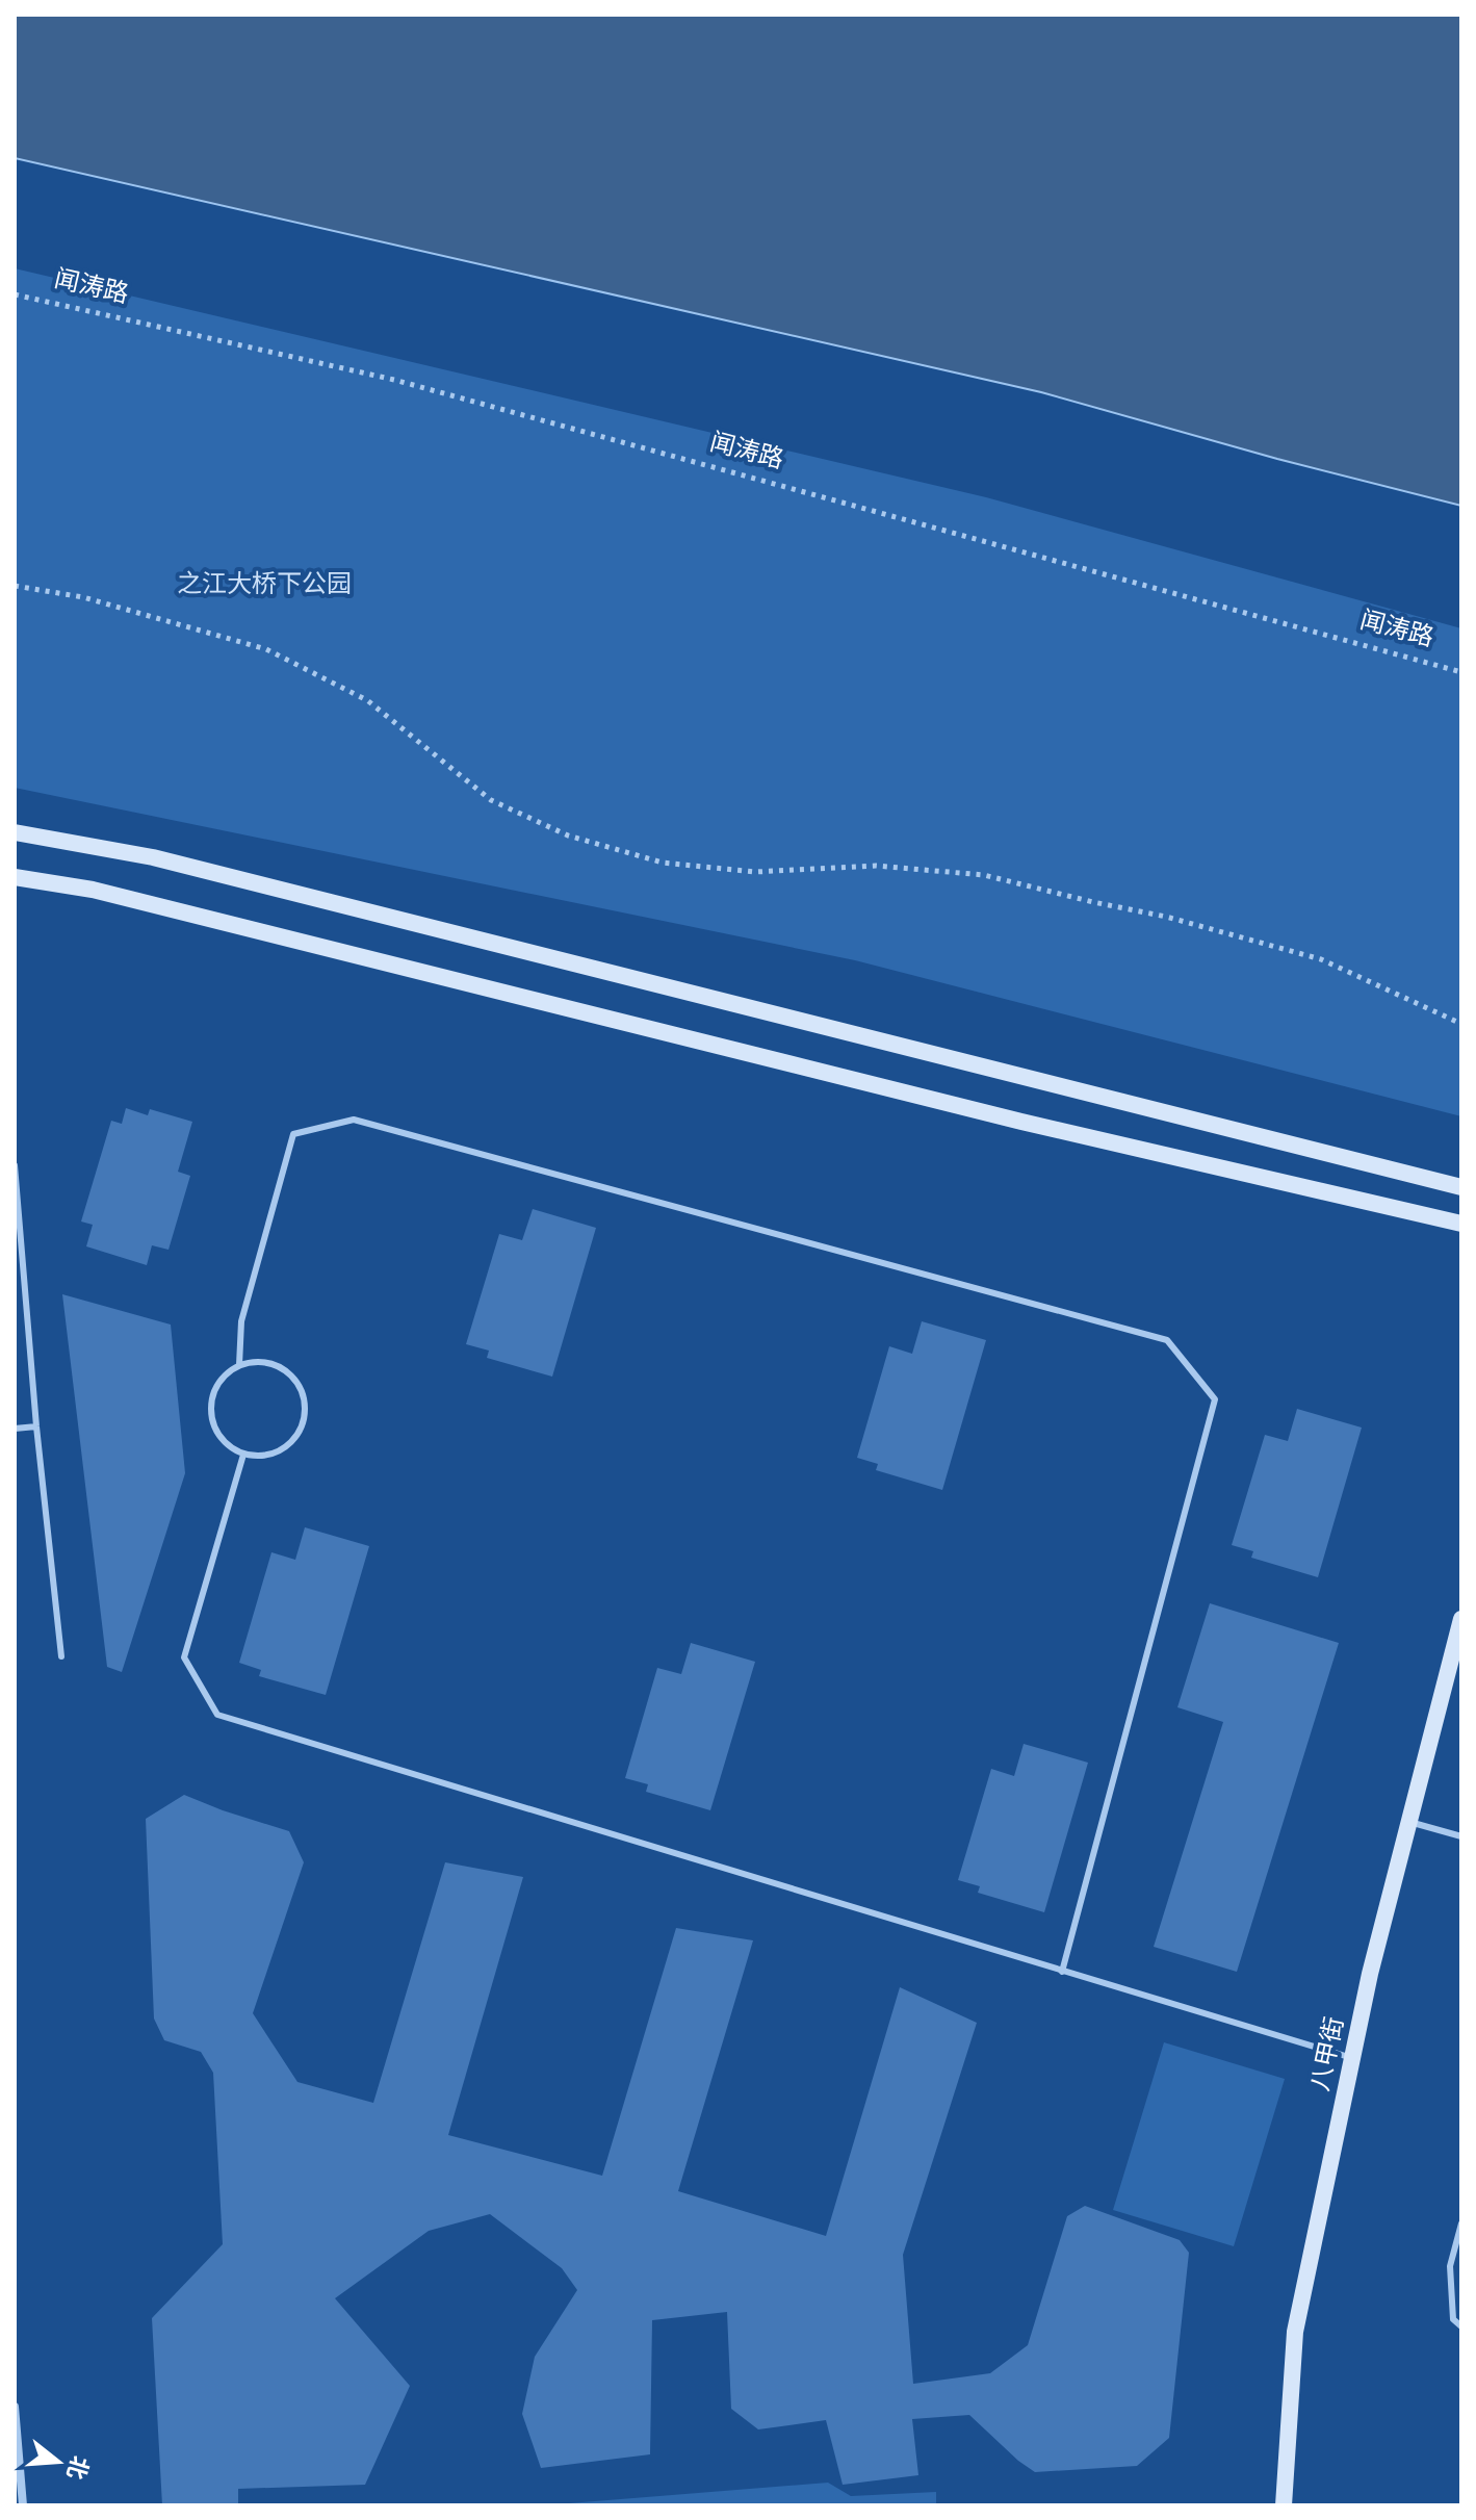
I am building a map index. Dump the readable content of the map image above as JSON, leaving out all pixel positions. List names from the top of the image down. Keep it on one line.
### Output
{"streets":{"main road":["八甲街"],"path":["闻涛路"]},"parks":["之江大桥下公园"],"north":"right"}
